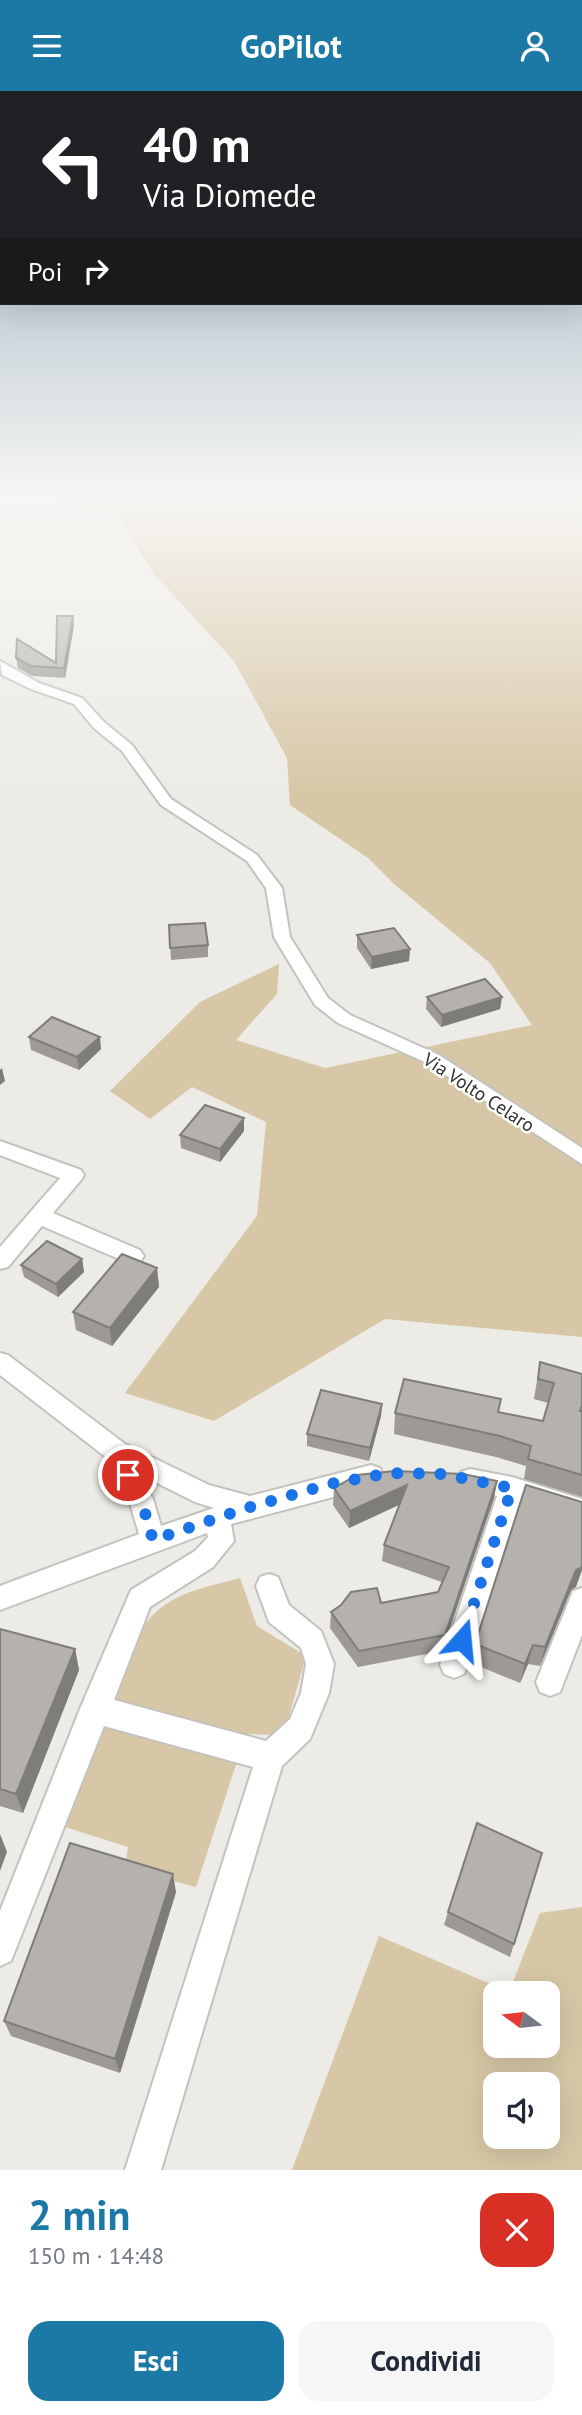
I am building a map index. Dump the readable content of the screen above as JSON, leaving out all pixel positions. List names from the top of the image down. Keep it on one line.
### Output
{"streets":{"street":["Via Volto Celaro"]},"north":"left","page":{"header":"GoPilot","turn":["40 m","Via Diomede"],"then":"Poi","heading":["2 min","150 m · 14:48"],"buttons":["Esci","Condividi"]}}
